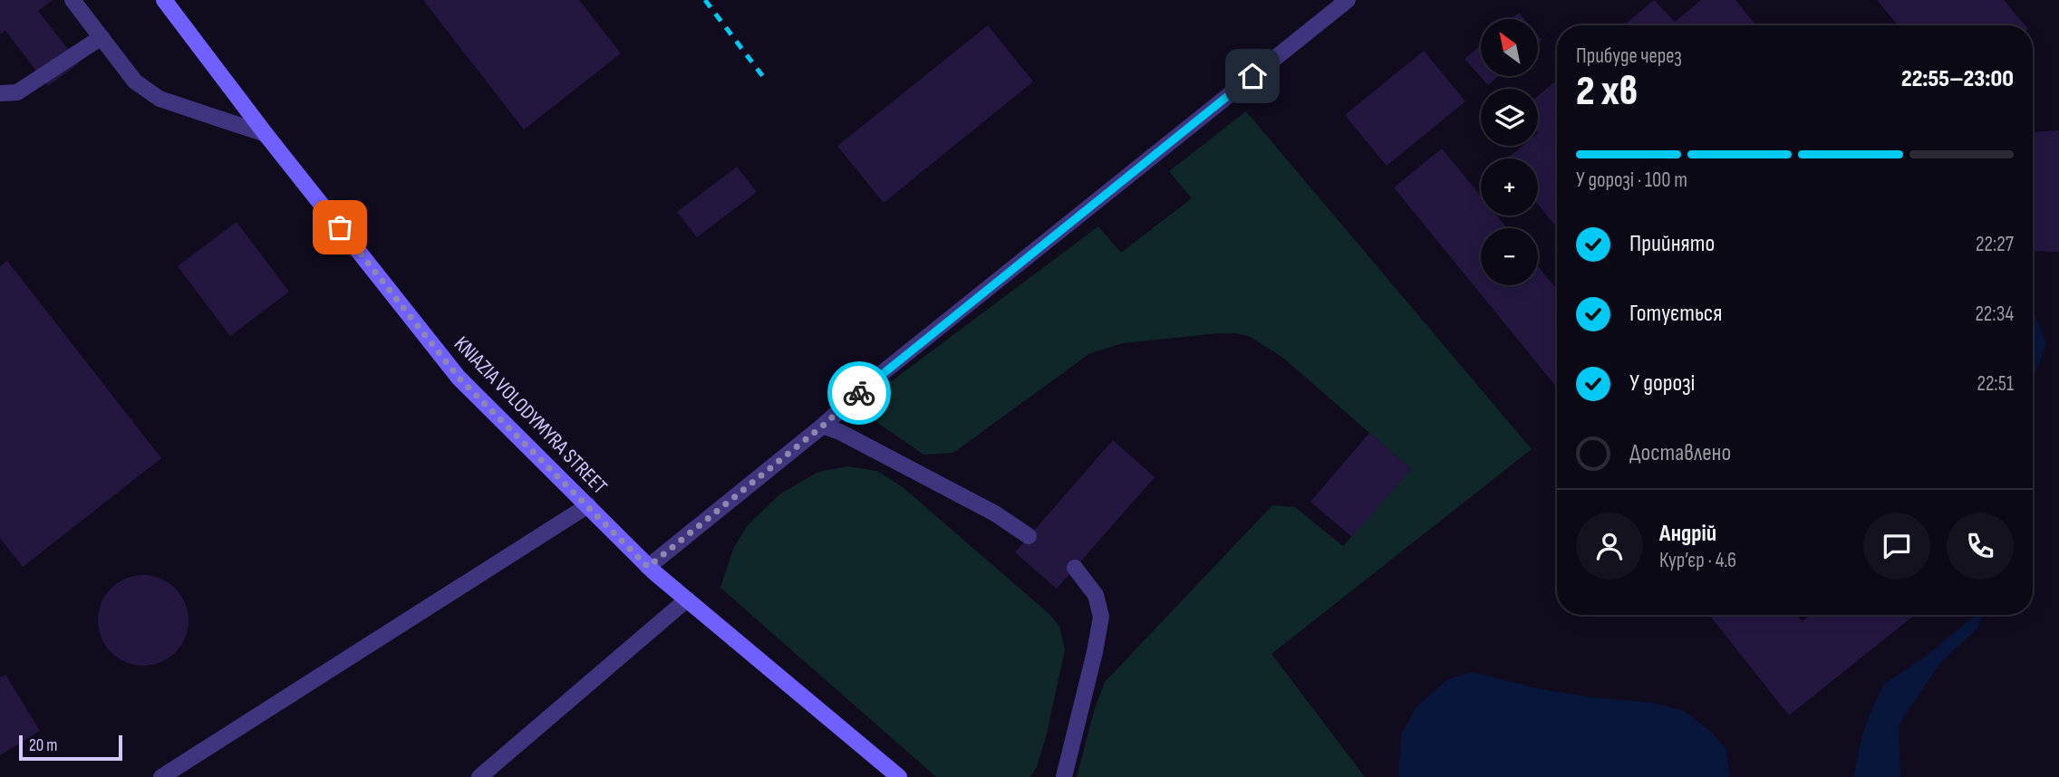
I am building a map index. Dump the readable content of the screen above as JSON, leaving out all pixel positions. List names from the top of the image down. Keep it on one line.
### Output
{"streets":{"main road":["KNIAZIA VOLODYMYRA STREET"]},"scale_bar":"20 m","north":"top left","page":{"map_buttons":["+","−"],"heading":["2 хв","Прибуде через","22:55–23:00"],"panel":["Андрій","Кур’єр · 4.6"],"bar":"У дорозі · 100 m","list":[["Прийнято","22:27"],["Готується","22:34"],["У дорозі","22:51"],"Доставлено"],"scale":"20 m"}}
